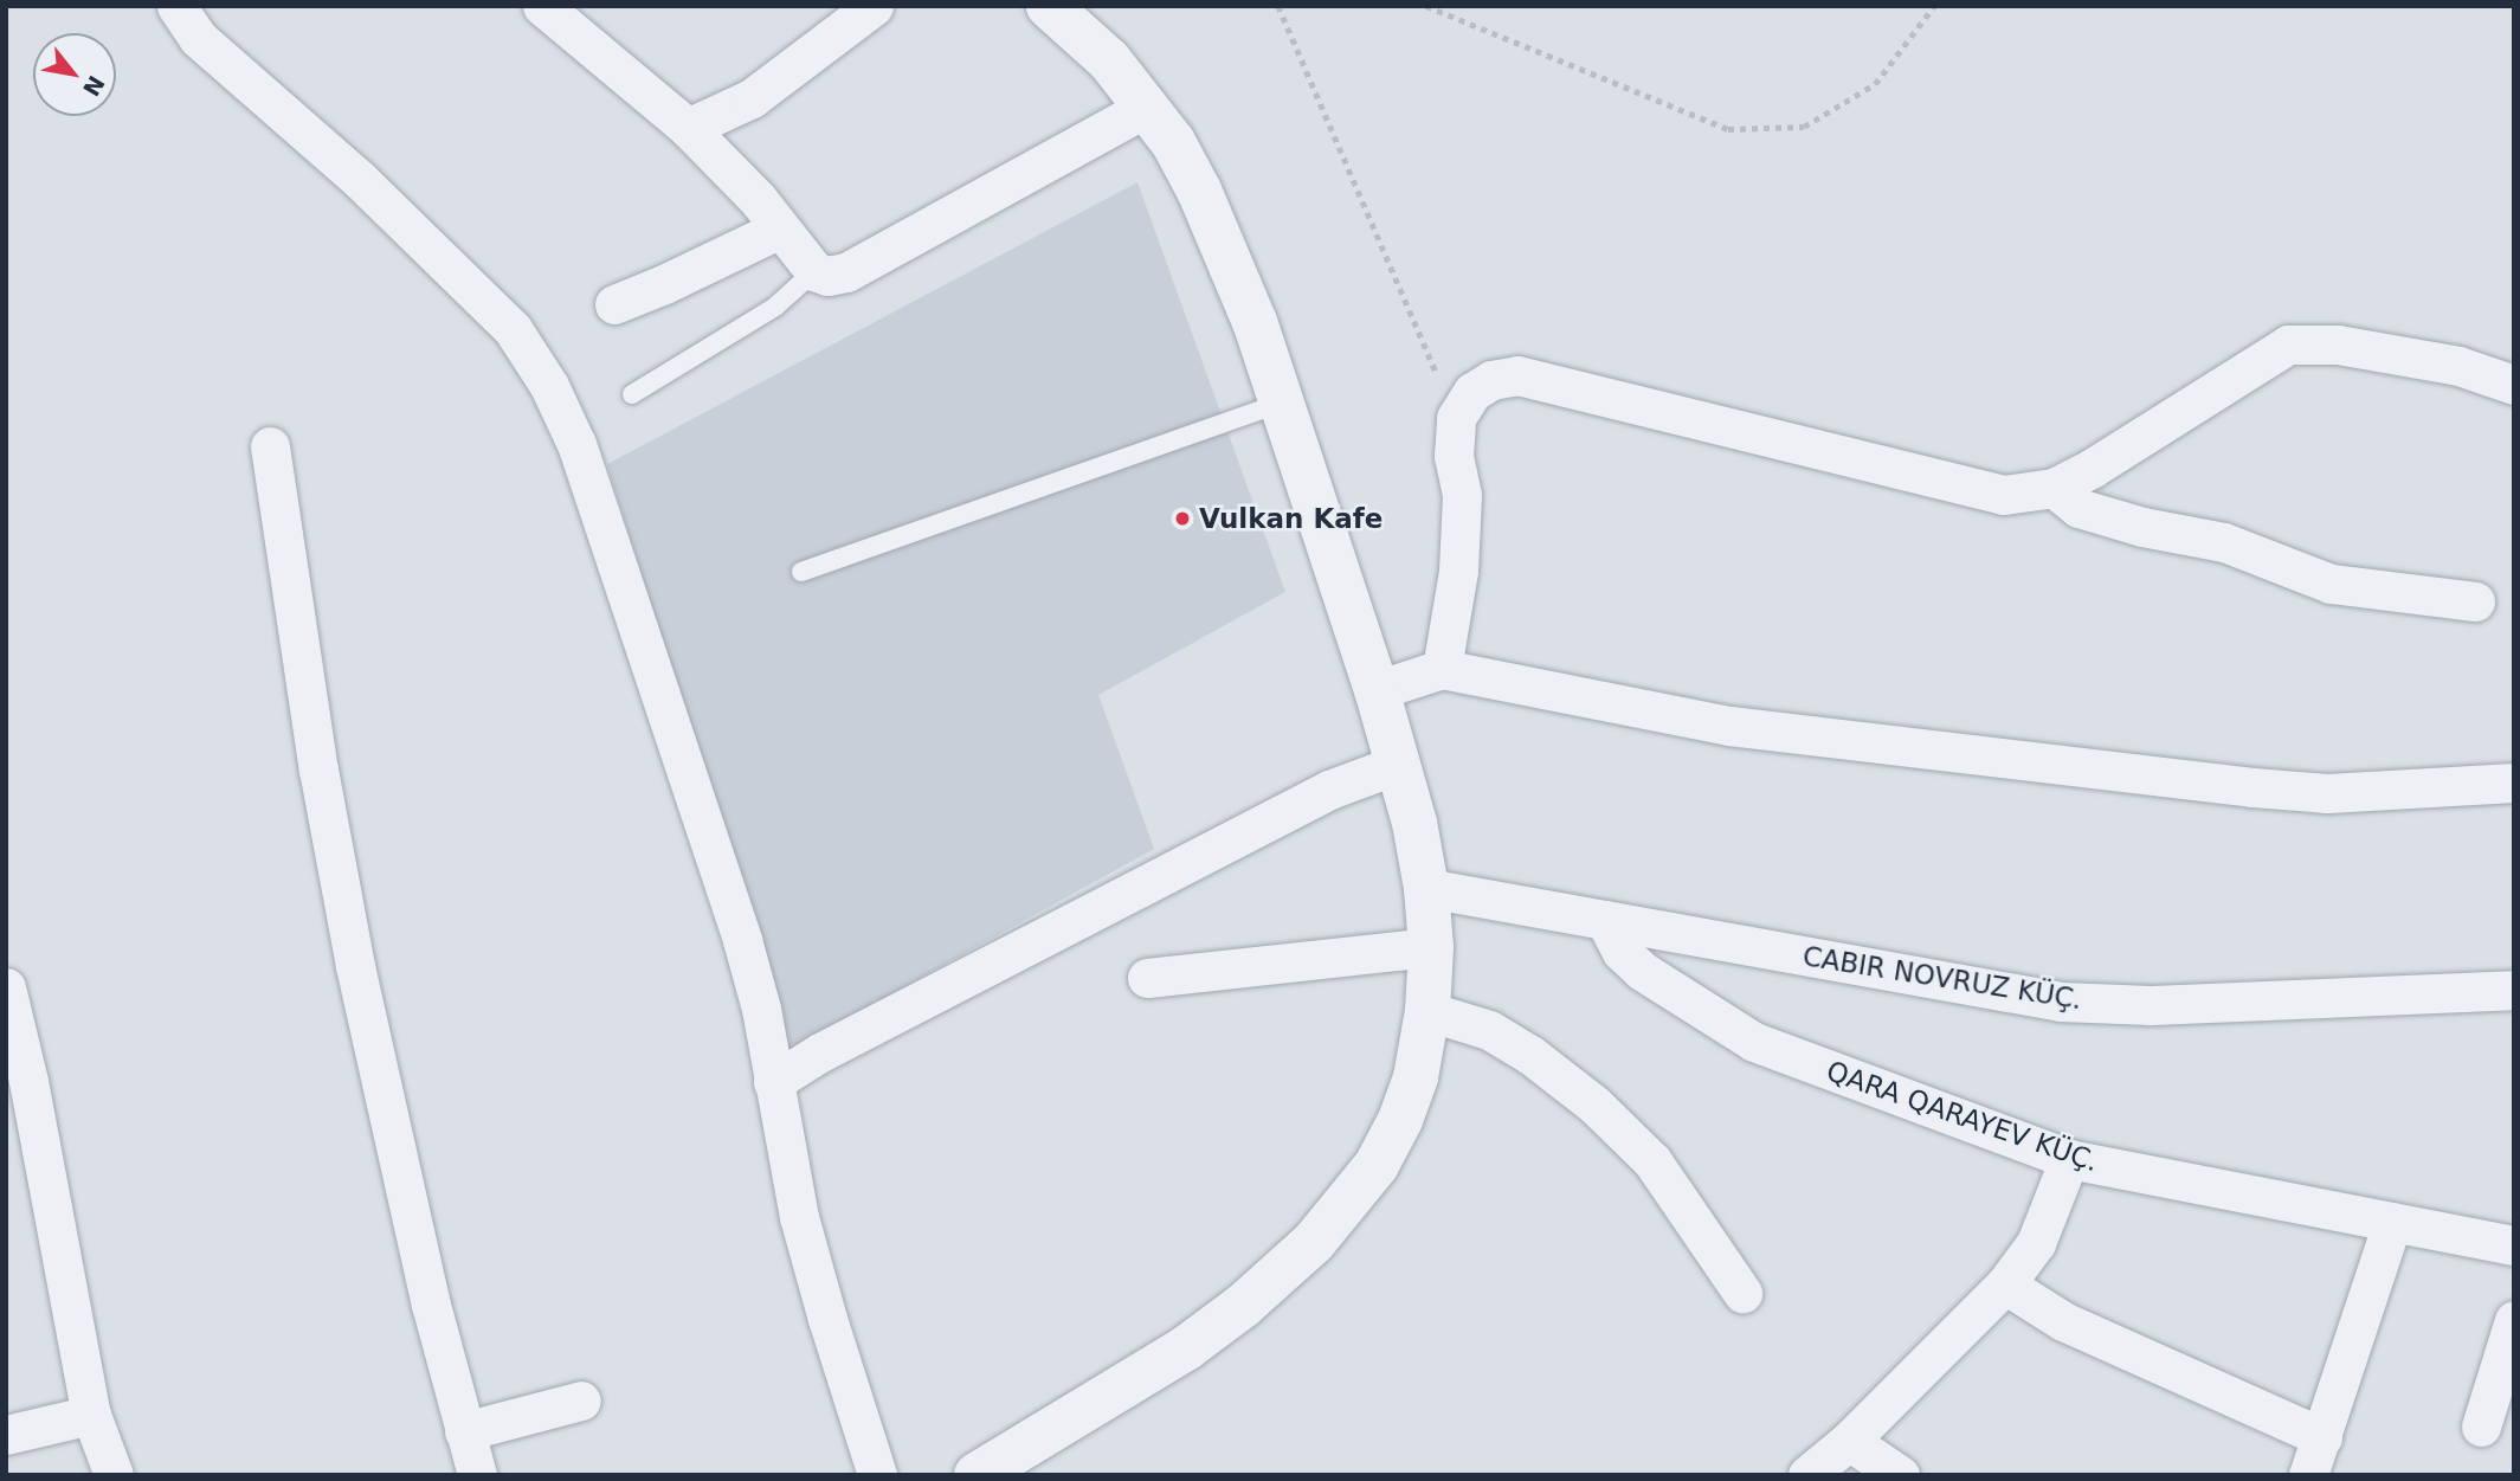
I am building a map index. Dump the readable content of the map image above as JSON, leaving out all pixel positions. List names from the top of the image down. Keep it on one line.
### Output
{"streets":{"street":["CABIR NOVRUZ KÜÇ.","QARA QARAYEV KÜÇ."]},"crossings":[["CABIR NOVRUZ KÜÇ.","QARA QARAYEV KÜÇ."]],"places":["Vulkan Kafe"],"north":"bottom right"}
